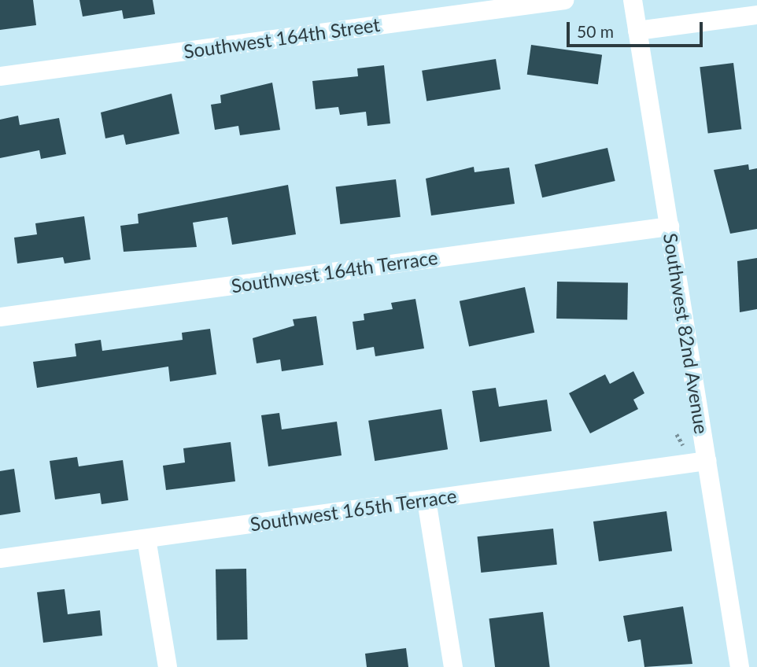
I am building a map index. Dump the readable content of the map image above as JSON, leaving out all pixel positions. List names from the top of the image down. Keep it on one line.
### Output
{"streets":{"street":["Southwest 164th Street","Southwest 164th Terrace","Southwest 82nd Avenue","Southwest 165th Terrace"]},"crossings":[["Southwest 164th Terrace","Southwest 82nd Avenue"],["Southwest 82nd Avenue","Southwest 165th Terrace"]],"scale_bar":"50 m"}
